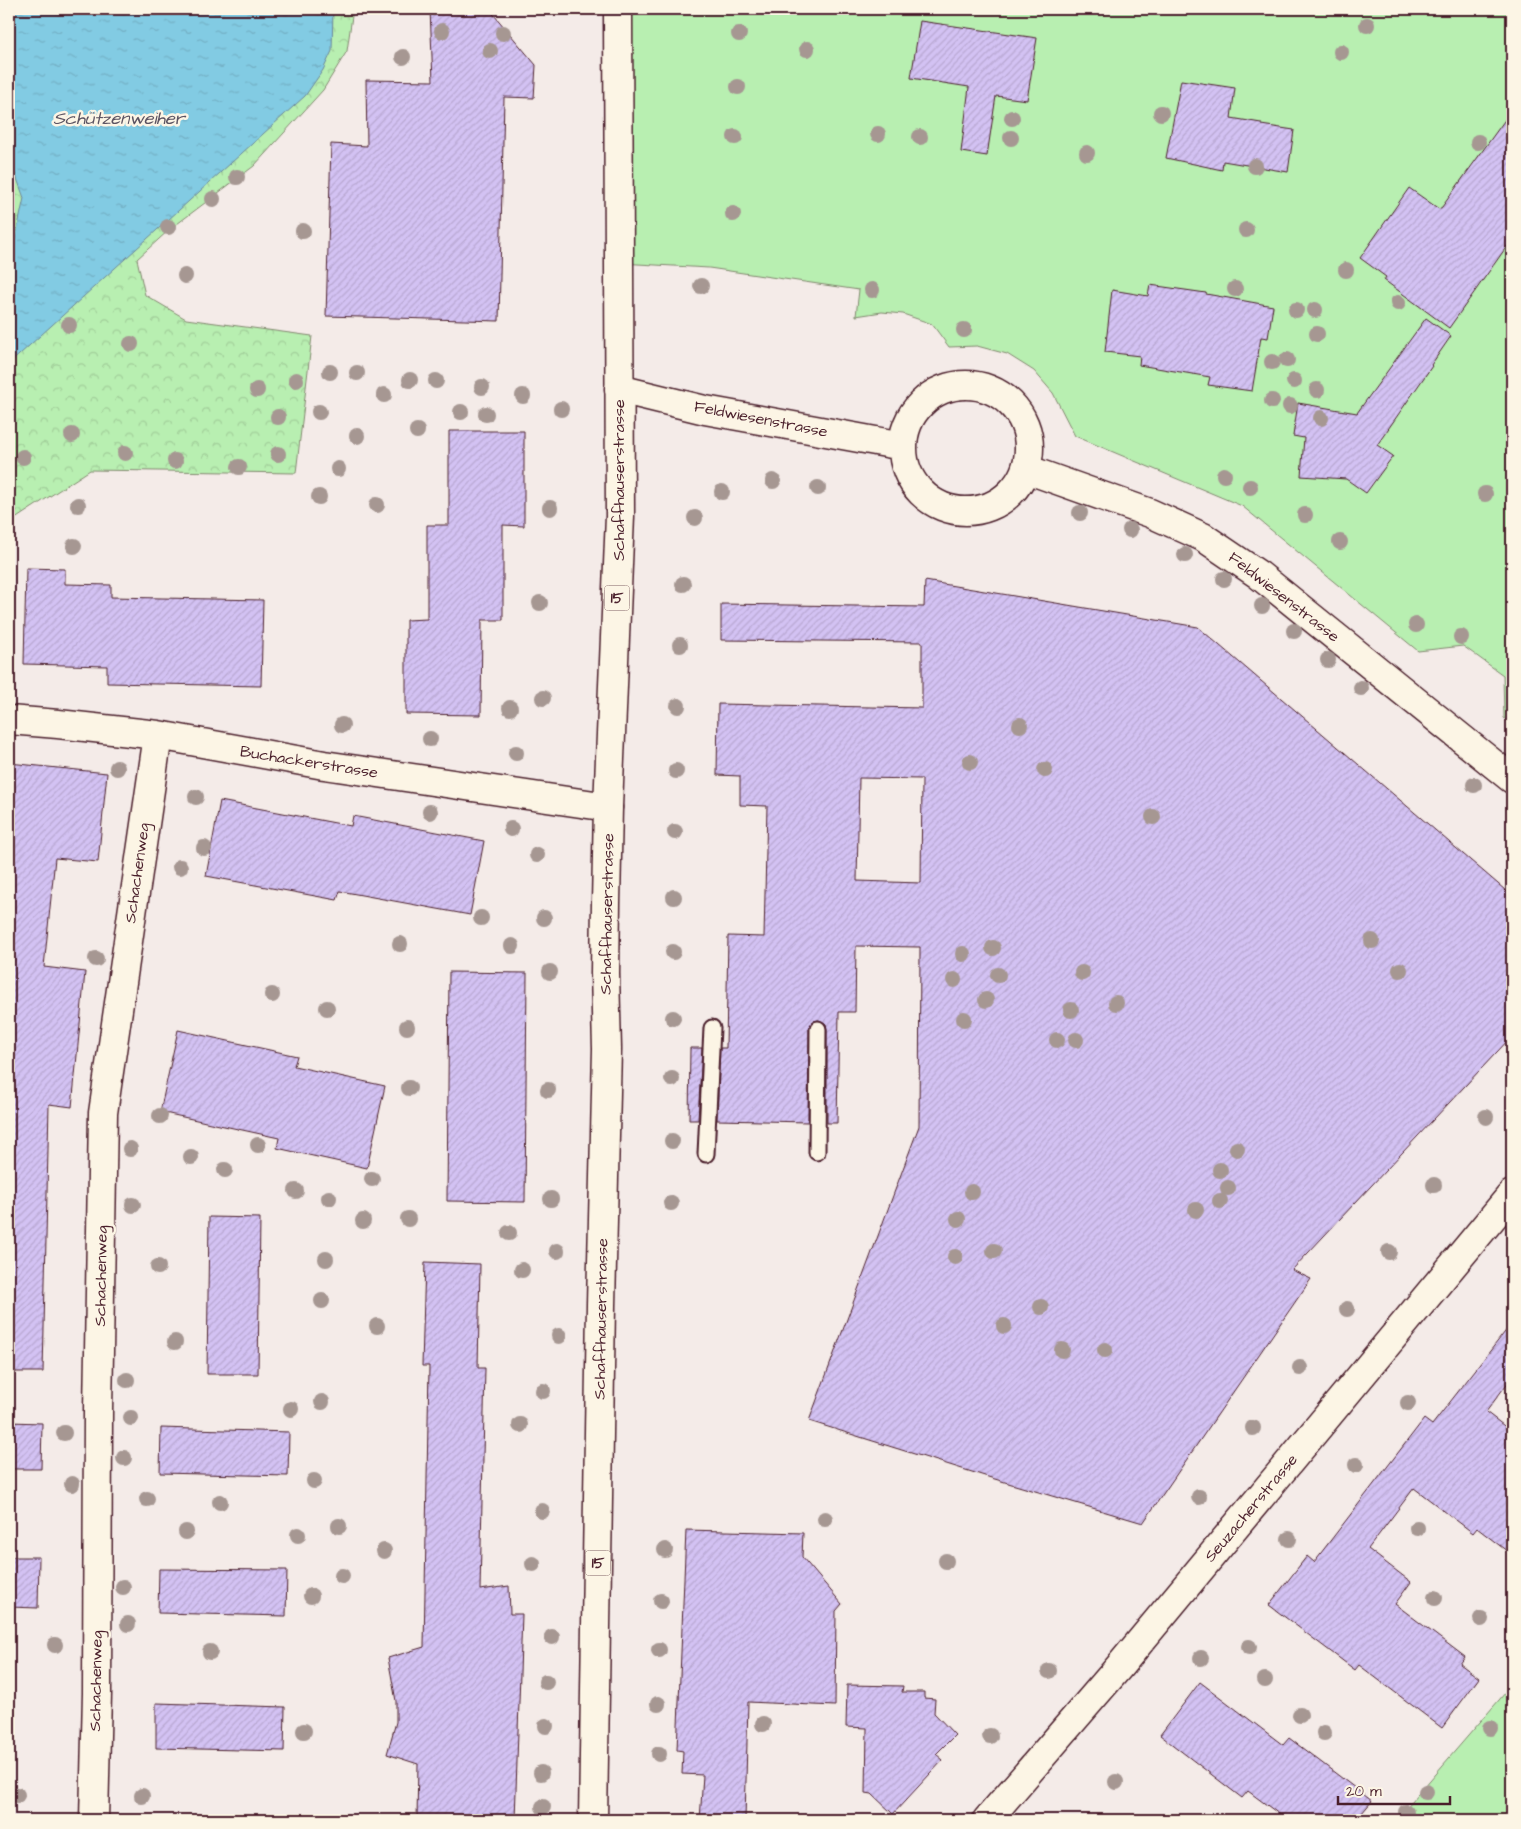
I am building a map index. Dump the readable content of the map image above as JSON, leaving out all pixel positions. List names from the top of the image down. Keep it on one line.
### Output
{"streets":{"street":["Feldwiesenstrasse","Schaffhauserstrasse","15","Buchackerstrasse","Schachenweg","Seuzacherstrasse"]},"crossings":[["Feldwiesenstrasse","Schaffhauserstrasse"],["Schaffhauserstrasse","Buchackerstrasse"],["Buchackerstrasse","Schachenweg"]],"water":["Schützenweiher"],"scale_bar":"20 m"}
